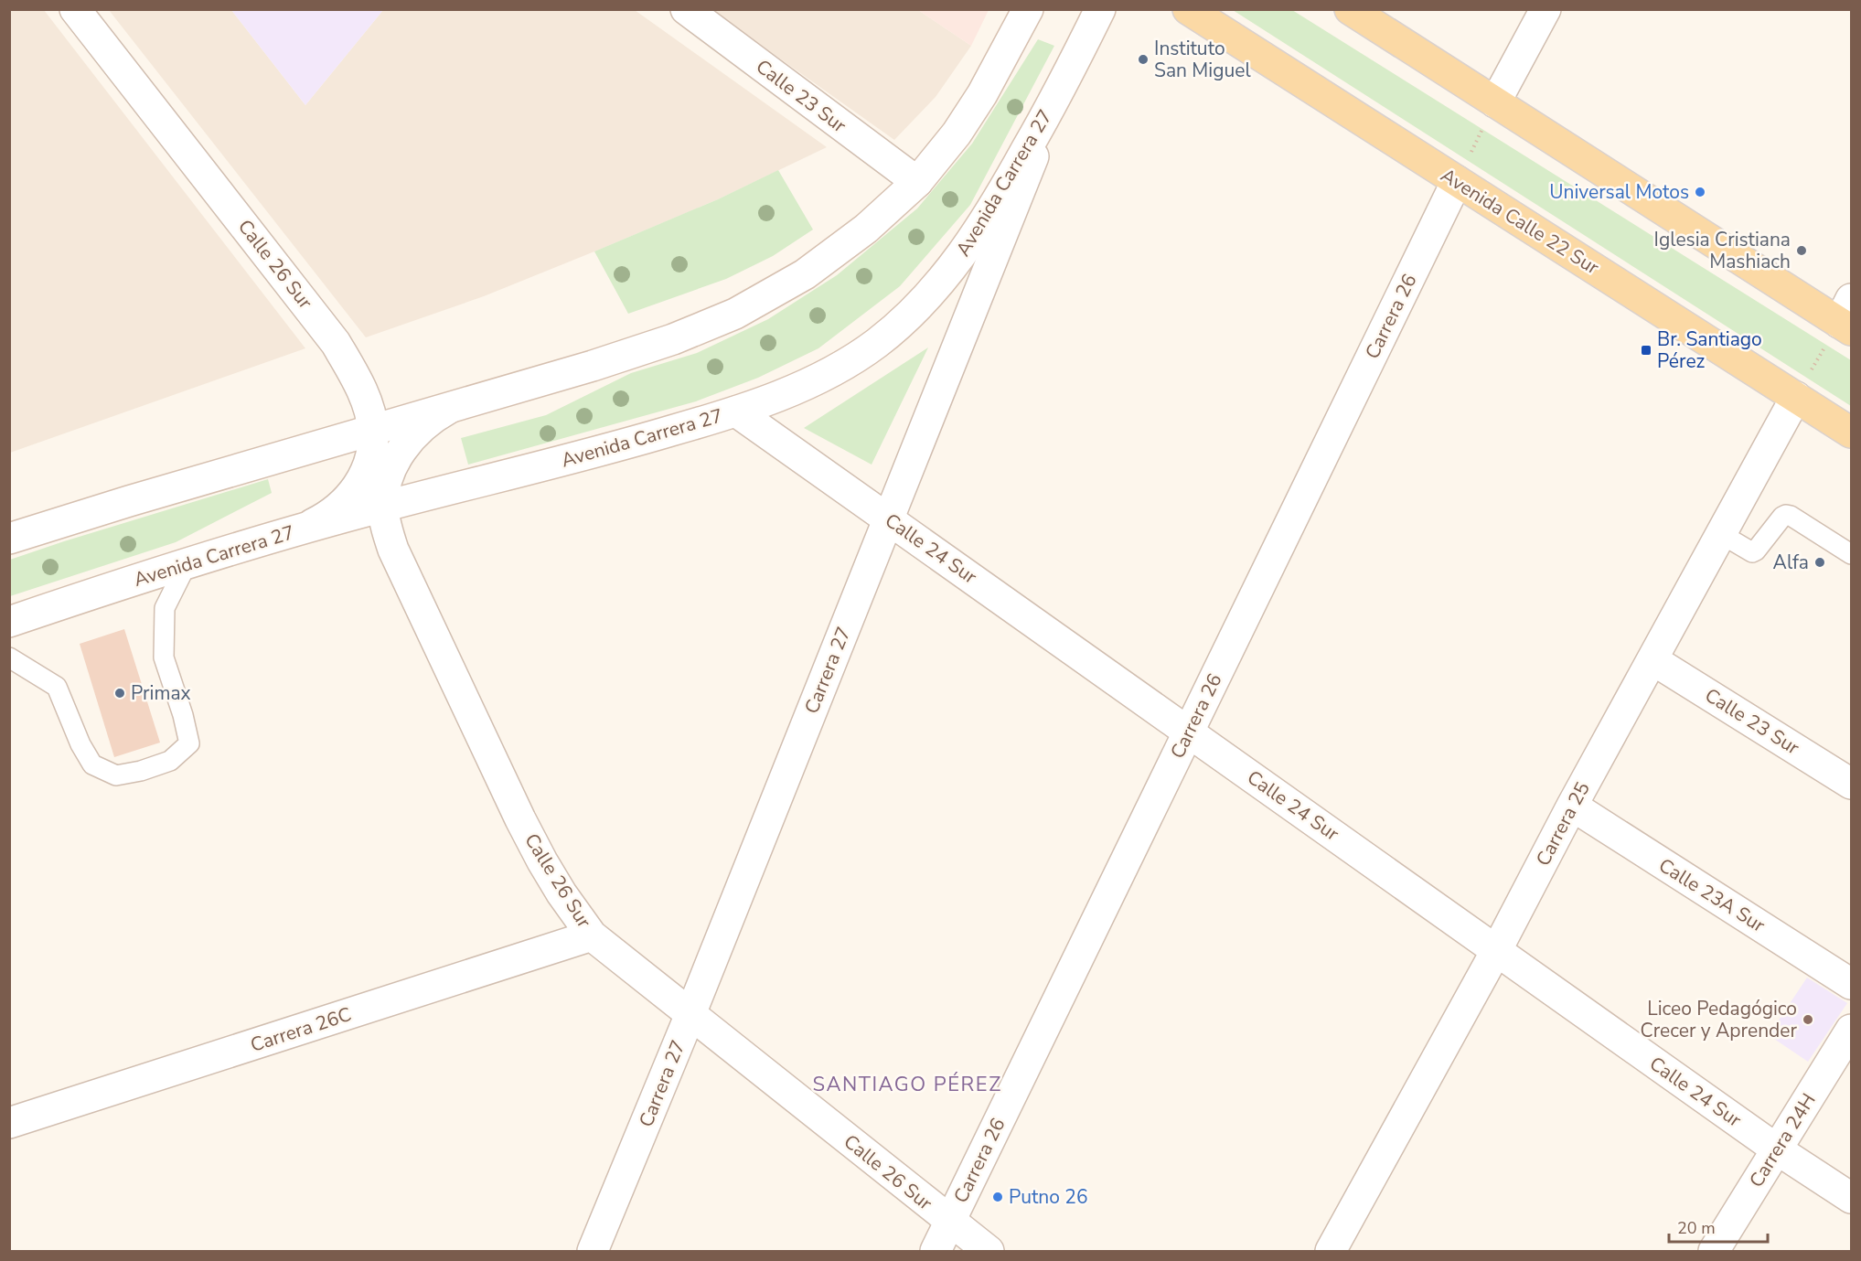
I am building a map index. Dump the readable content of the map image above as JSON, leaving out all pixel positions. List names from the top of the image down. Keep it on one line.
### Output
{"streets":{"main road":["Avenida Calle 22 Sur"],"street":["Calle 23 Sur","Avenida Carrera 27","Calle 26 Sur","Carrera 26","Calle 24 Sur","Carrera 27","Carrera 25","Calle 23A Sur","Carrera 26C","Carrera 24H"]},"crossings":[["Calle 23 Sur","Carrera 25"],["Avenida Carrera 27","Calle 26 Sur"],["Avenida Carrera 27","Calle 24 Sur"],["Avenida Carrera 27","Carrera 27"],["Avenida Calle 22 Sur","Carrera 26"],["Avenida Calle 22 Sur","Carrera 25"],["Calle 26 Sur","Carrera 26"],["Calle 26 Sur","Carrera 27"],["Calle 26 Sur","Carrera 26C"],["Carrera 26","Calle 24 Sur"],["Calle 24 Sur","Carrera 27"],["Calle 24 Sur","Carrera 25"],["Calle 24 Sur","Carrera 24H"],["Carrera 25","Calle 23A Sur"]],"districts":["SANTIAGO PÉREZ"],"places":{"other":["Instituto San Miguel","Universal Motos","Iglesia Cristiana Mashiach","Alfa","Primax","Liceo Pedagógico Crecer y Aprender","Putno 26"],"transit":["Br. Santiago Pérez"]},"scale_bar":"20 m"}
